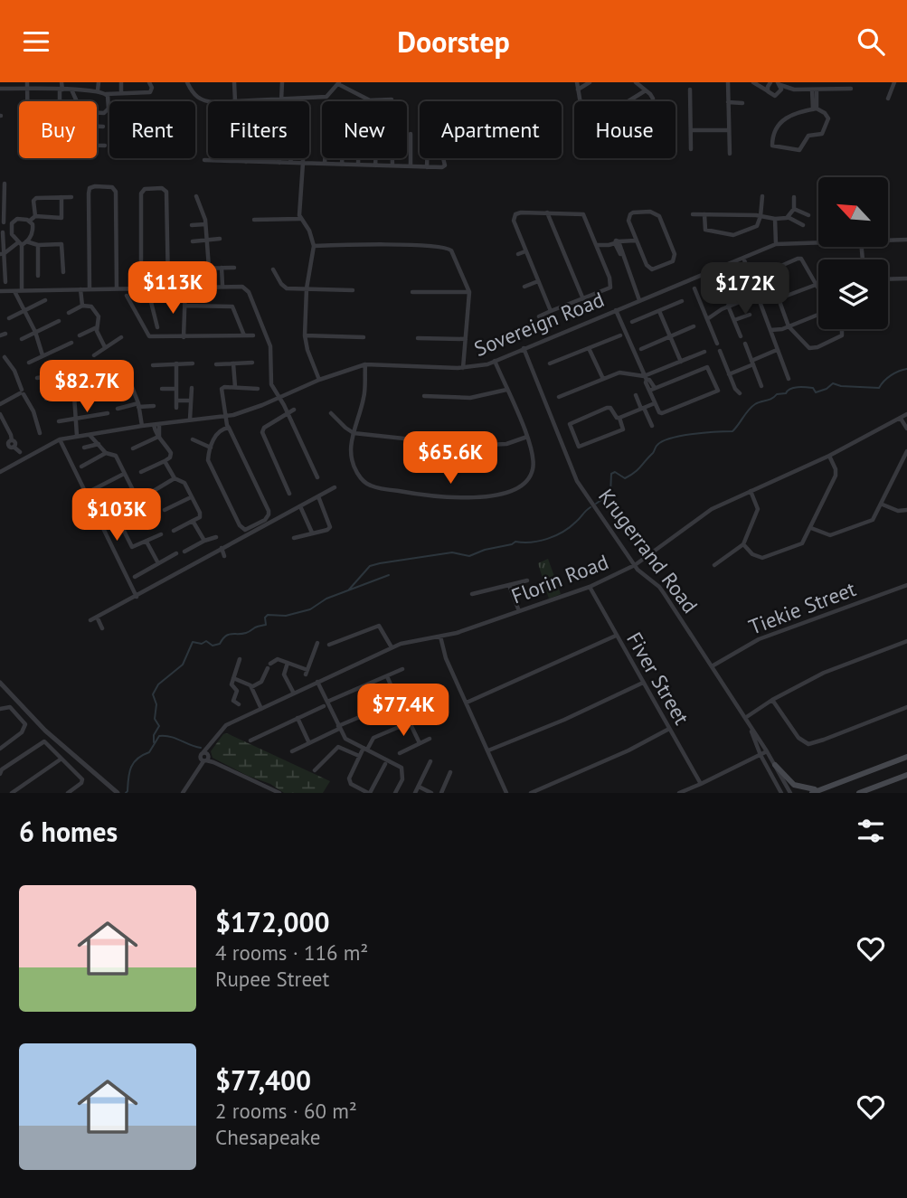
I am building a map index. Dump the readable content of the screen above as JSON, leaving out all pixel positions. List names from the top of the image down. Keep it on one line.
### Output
{"streets":{"street":["Sovereign Road","Krugerrand Road","Florin Road","Tiekie Street","Fiver Street"]},"crossings":[["Sovereign Road","Krugerrand Road"],["Krugerrand Road","Florin Road"],["Krugerrand Road","Tiekie Street"],["Florin Road","Fiver Street"]],"north":"top left","page":{"header":"Doorstep","chip":["Buy","Rent","Filters","New","Apartment","House"],"price":["$113K","$172K","$82.7K","$65.6K","$103K","$77.4K"],"heading":"6 homes","list":[{"name":"$172,000","note":"4 rooms · 116 m² · Rupee Street"},{"name":"$77,400","note":"2 rooms · 60 m² · Chesapeake"}]}}
